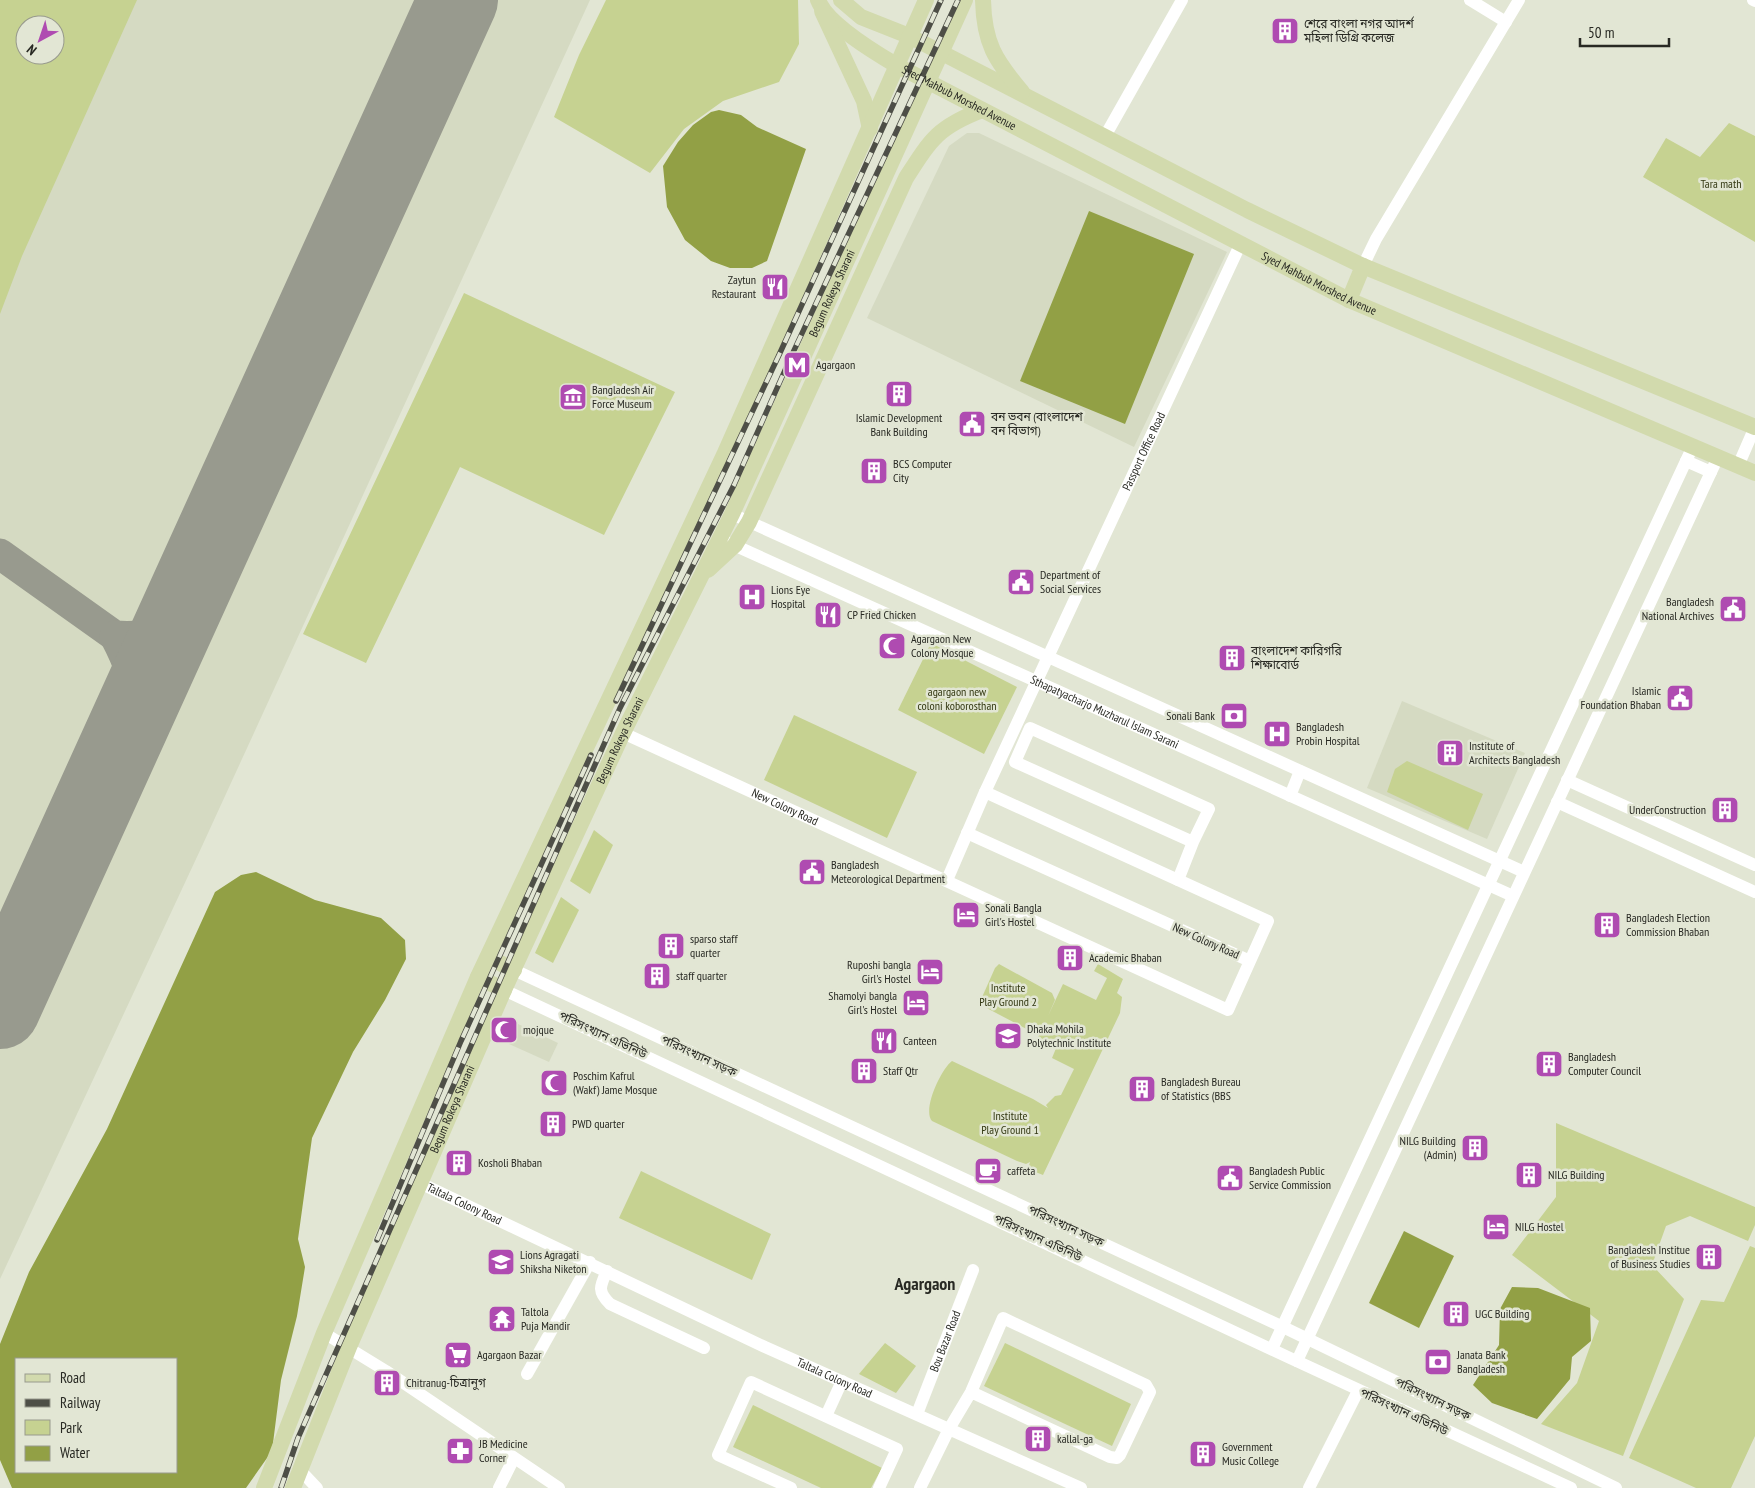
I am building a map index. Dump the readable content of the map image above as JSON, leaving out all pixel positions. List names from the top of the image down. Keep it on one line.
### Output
{"streets":{"main road":["Syed Mahbub Morshed Avenue","Begum Rokeya Sharani"],"street":["Passport Office Road","Sthapatyacharjo Muzharul Islam Sarani","New Colony Road","পরিসংখ্যান এভিনিউ","পরিসংখ্যান সড়ক","Taltala Colony Road","Bou Bazar Road"]},"crossings":[["Syed Mahbub Morshed Avenue","Begum Rokeya Sharani"],["Syed Mahbub Morshed Avenue","Passport Office Road"],["Begum Rokeya Sharani","Sthapatyacharjo Muzharul Islam Sarani"],["Begum Rokeya Sharani","New Colony Road"],["Begum Rokeya Sharani","পরিসংখ্যান এভিনিউ"],["Begum Rokeya Sharani","পরিসংখ্যান সড়ক"],["Begum Rokeya Sharani","Taltala Colony Road"],["Passport Office Road","Sthapatyacharjo Muzharul Islam Sarani"],["Taltala Colony Road","Bou Bazar Road"]],"districts":["Agargaon"],"parks":["Tara math","agargaon new coloni koborosthan","Institute Play Ground 2","Institute Play Ground 1"],"places":{"building":["শেরে বাংলা নগর আদর্শ মহিলা ডিগ্রি কলেজ","Islamic Development Bank Building","BCS Computer City","বাংলাদেশ কারিগরি শিক্ষাবোর্ড","Institute of Architects Bangladesh","UnderConstruction","Bangladesh Election Commission Bhaban","sparso staff quarter","Academic Bhaban","staff quarter","Bangladesh Computer Council","Staff Qtr","Bangladesh Bureau of Statistics (BBS","PWD quarter","NILG Building (Admin)","Kosholi Bhaban","NILG Building","Bangladesh Institue of Business Studies","UGC Building","Chitranug-চিত্রানুগ","kallal-ga","Government Music College"],"restaurant":["Zaytun Restaurant","CP Fried Chicken","Canteen"],"metro station":["Agargaon"],"museum":["Bangladesh Air Force Museum"],"public building":["বন ভবন (বাংলাদেশ বন বিভাগ)","Department of Social Services","Bangladesh National Archives","Islamic Foundation Bhaban","Bangladesh Meteorological Department","Bangladesh Public Service Commission"],"hospital":["Lions Eye Hospital","Bangladesh Probin Hospital"],"mosque":["Agargaon New Colony Mosque","mojque","Poschim Kafrul (Wakf) Jame Mosque"],"bank":["Sonali Bank","Janata Bank Bangladesh"],"hotel":["Sonali Bangla Girl's Hostel","Ruposhi bangla Girl's Hostel","Shamolyi bangla Girl's Hostel","NILG Hostel"],"school or university":["Dhaka Mohila Polytechnic Institute","Lions Agragati Shiksha Niketon"],"cafe":["caffeta"],"temple":["Taltola Puja Mandir"],"supermarket":["Agargaon Bazar"],"pharmacy":["JB Medicine Corner"]},"legend":["Road","Railway","Park","Water"],"scale_bar":"50 m","north":"bottom left"}
